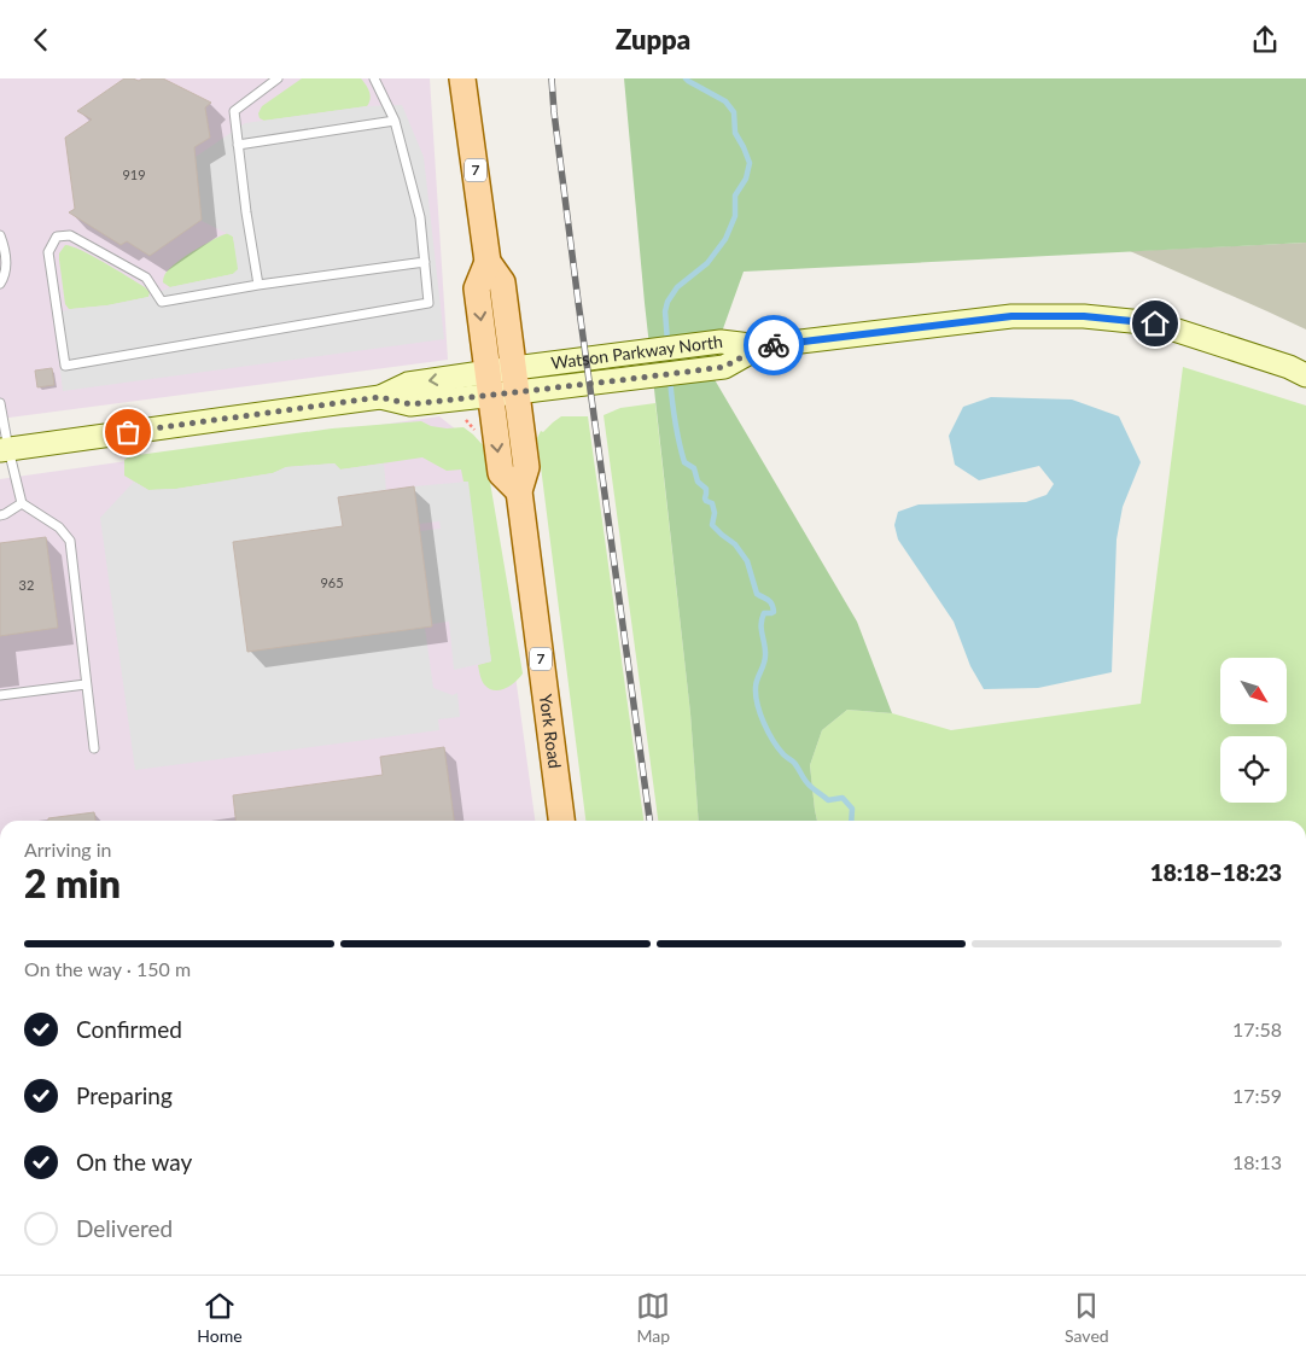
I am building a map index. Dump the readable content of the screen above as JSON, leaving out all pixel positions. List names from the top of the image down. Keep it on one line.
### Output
{"streets":{"main road":["7","Watson Parkway North","York Road"]},"crossings":[["Watson Parkway North","York Road"]],"house_numbers":["919","965","32"],"north":"bottom right","page":{"header":"Zuppa","heading":["2 min","Arriving in","18:18–18:23"],"bar":"On the way · 150 m","list":[["Confirmed","17:58"],["Preparing","17:59"],["On the way","18:13"],"Delivered"],"tabs":["Home","Map","Saved"]}}
